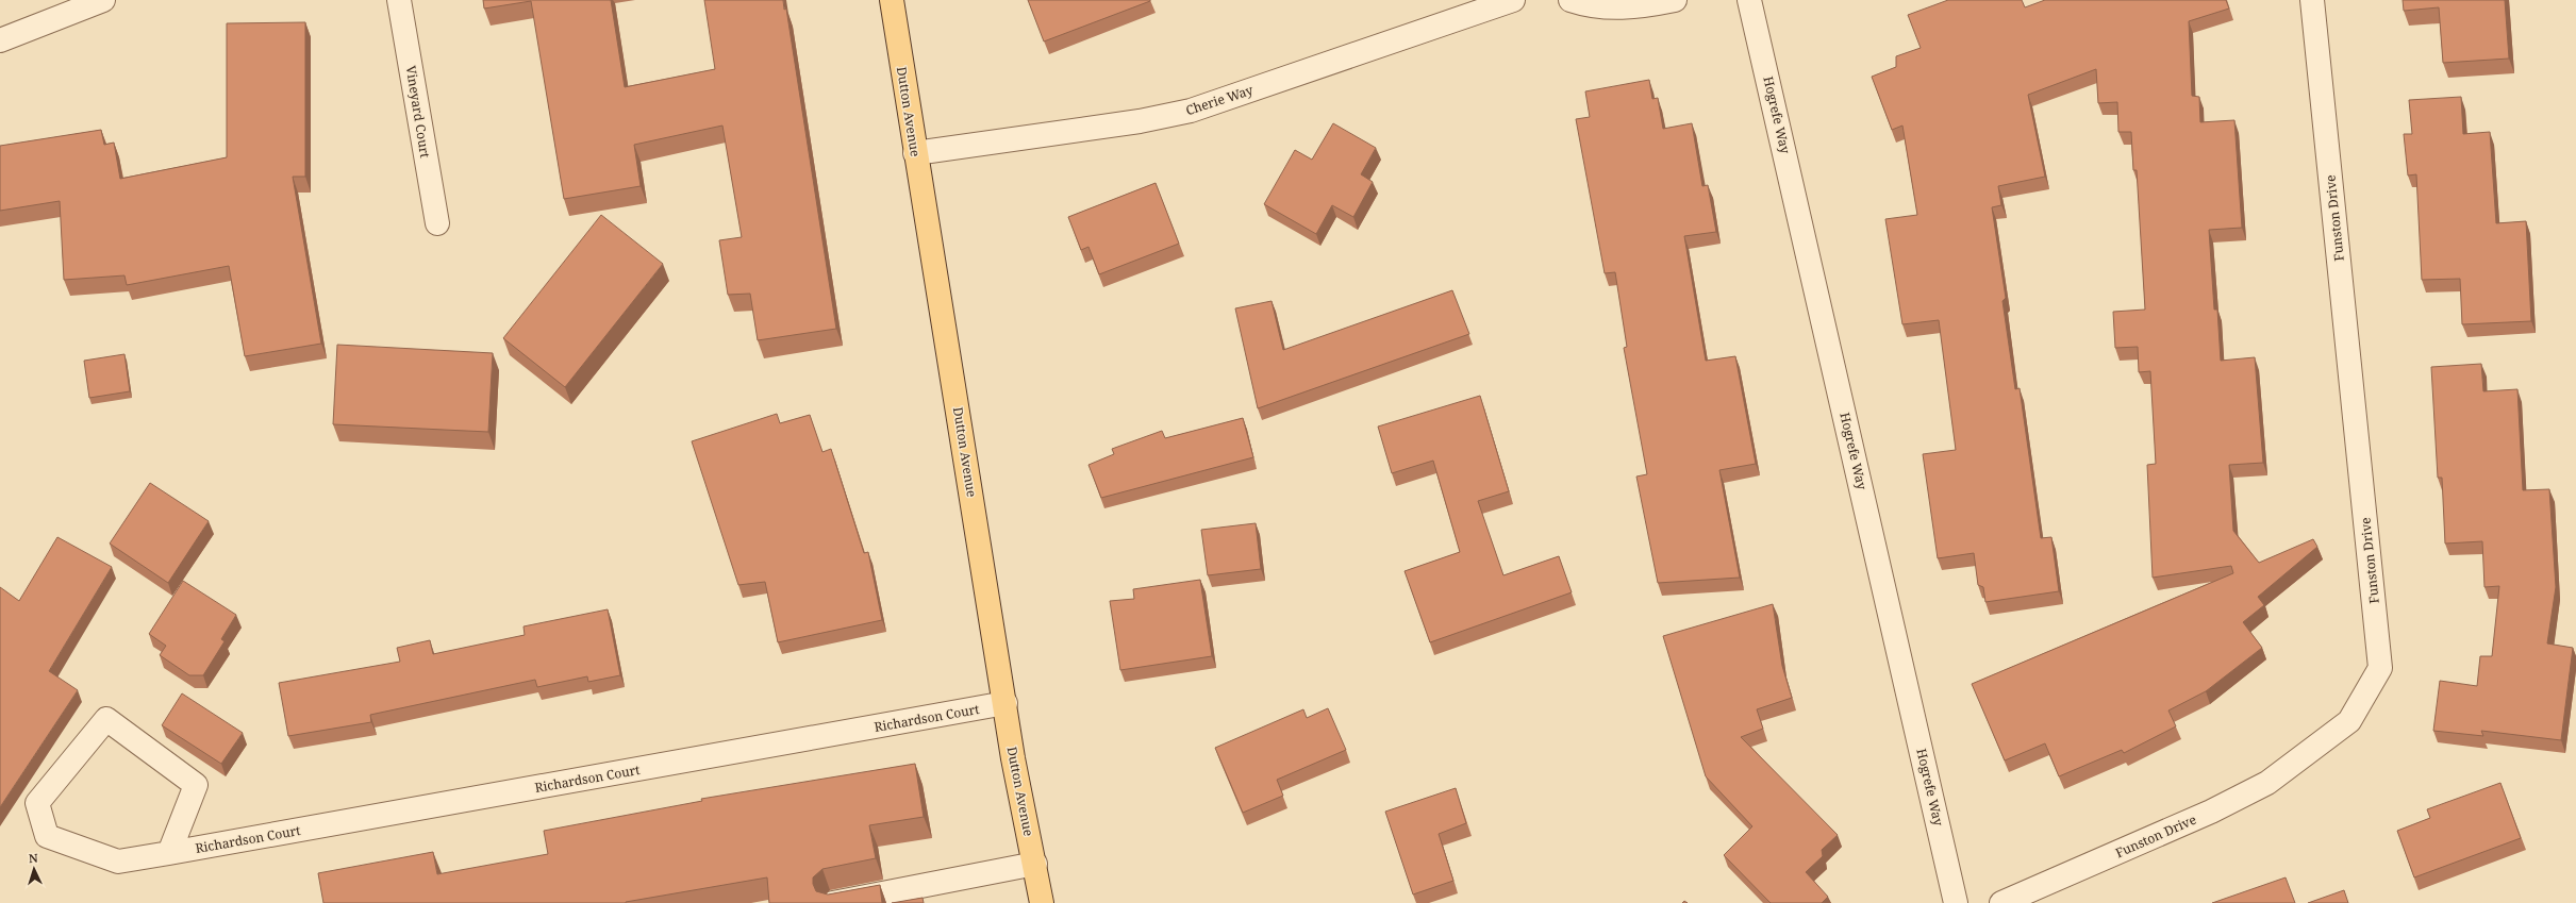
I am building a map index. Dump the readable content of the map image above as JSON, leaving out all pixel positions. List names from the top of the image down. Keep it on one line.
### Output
{"streets":{"main road":["Dutton Avenue"],"street":["Cherie Way","Vineyard Court","Hogrefe Way","Funston Drive","Richardson Court"]},"crossings":[["Cherie Way","Dutton Avenue"],["Dutton Avenue","Richardson Court"]],"north":"top"}
